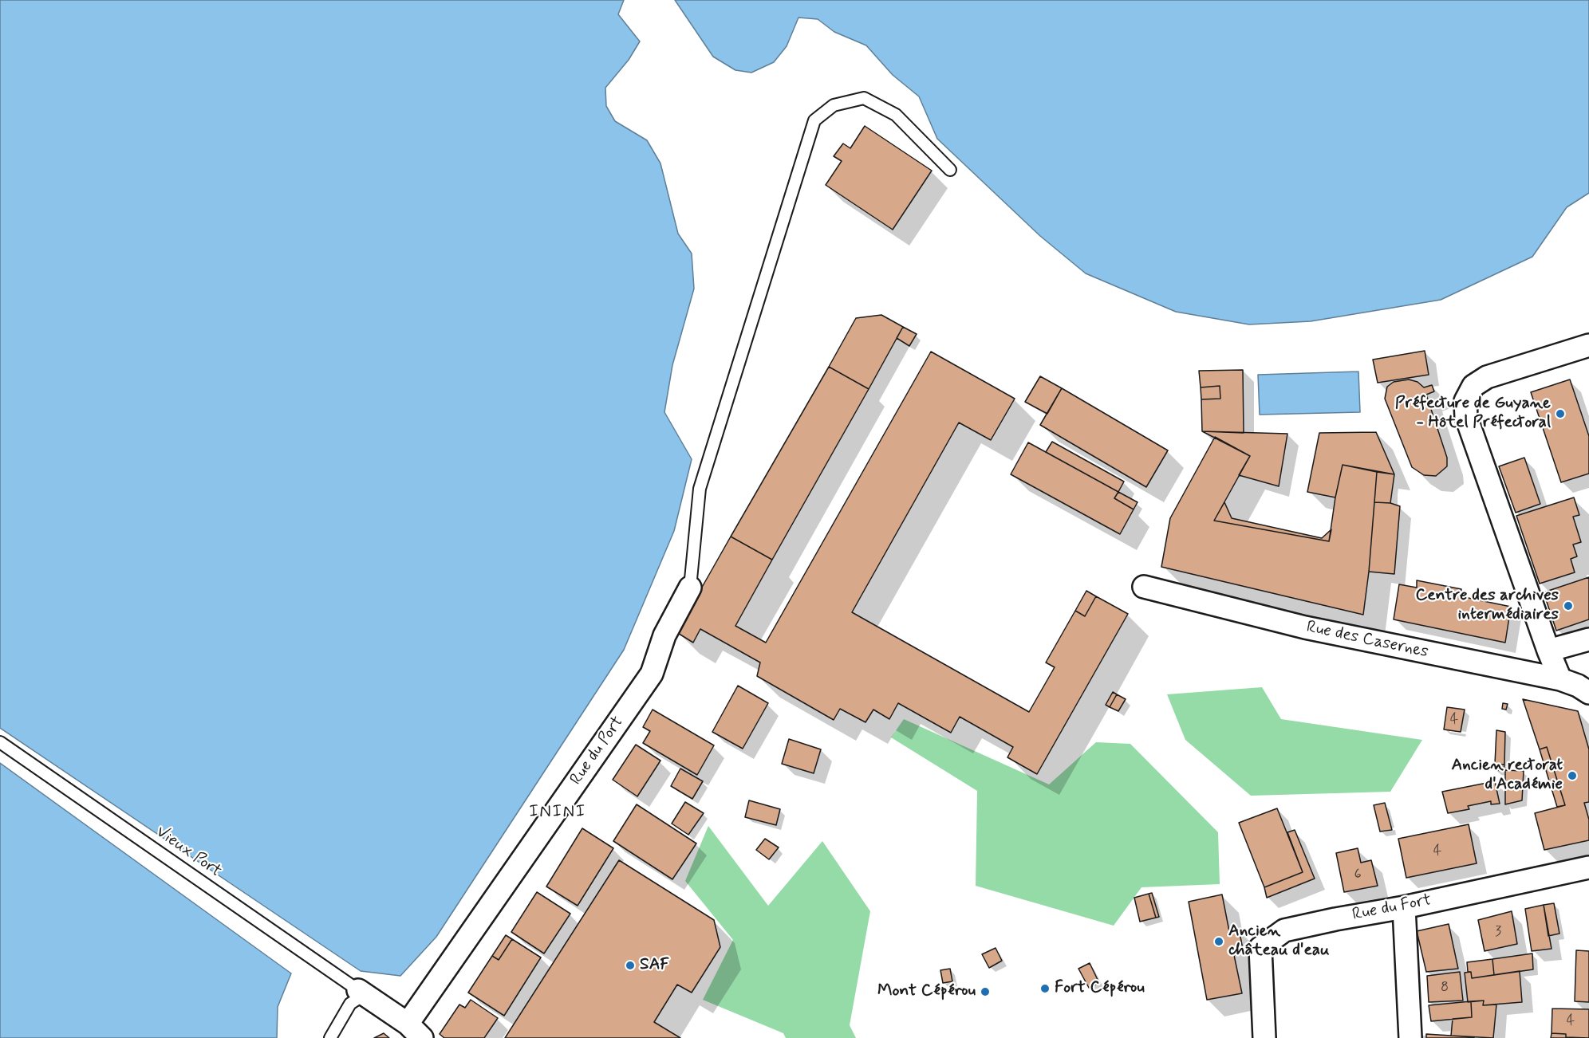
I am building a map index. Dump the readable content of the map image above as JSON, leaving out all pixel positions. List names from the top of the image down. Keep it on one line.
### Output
{"streets":{"street":["Rue des Casernes","Rue du Port","Rue du Fort"],"lane":["Vieux Port"]},"districts":["ININI"],"places":["Préfecture de Guyane - Hôtel Préfectoral","Centre des archives intermédiaires","Ancien rectorat d'Académie","Ancien château d'eau","SAF","Fort Cépérou","Mont Cépérou"],"house_numbers":["4","4","6","3","8","4"]}
